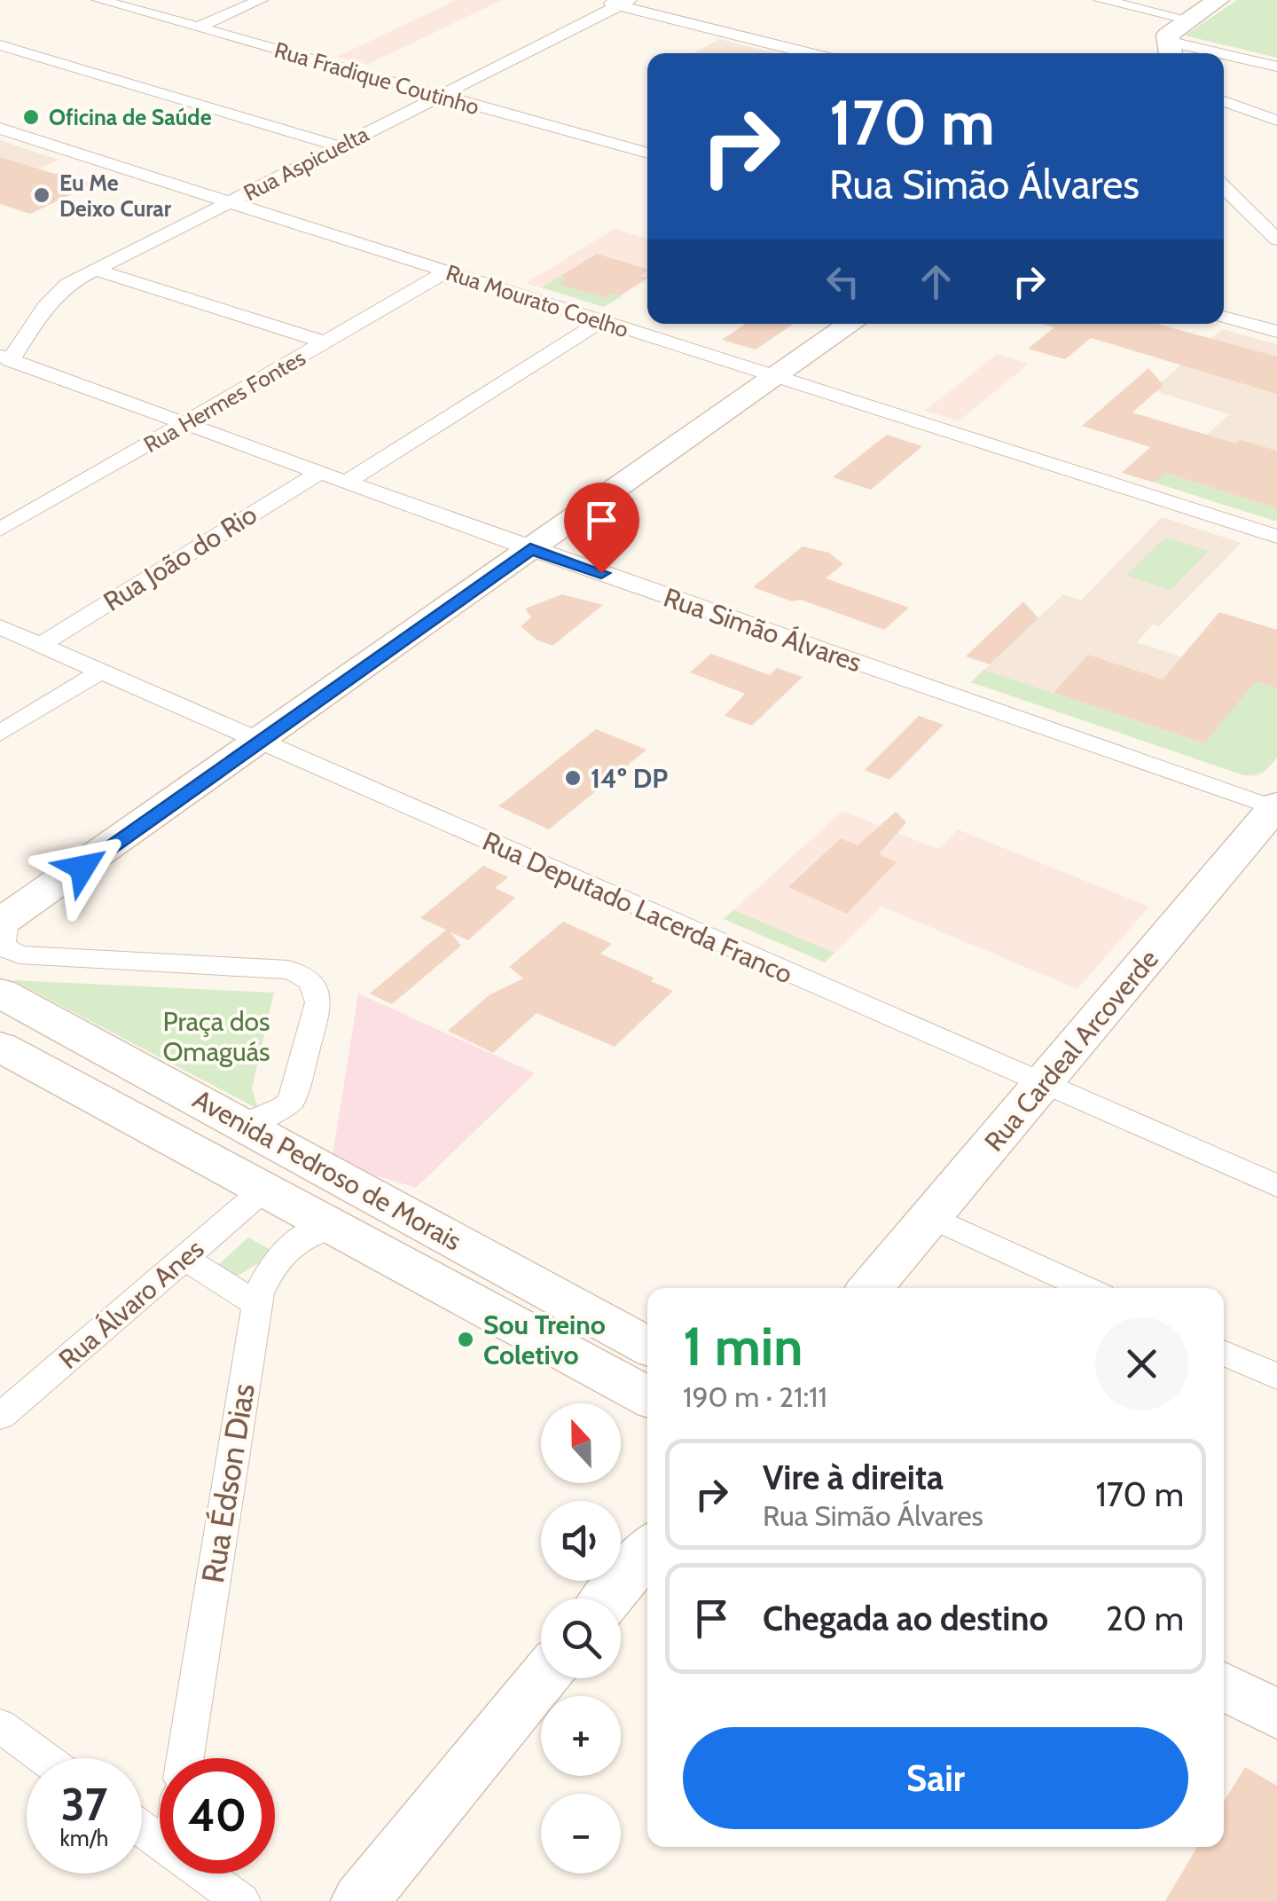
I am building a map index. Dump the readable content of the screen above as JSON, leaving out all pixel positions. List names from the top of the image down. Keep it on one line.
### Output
{"streets":{"main road":["Rua Cardeal Arcoverde","Avenida Pedroso de Morais"],"street":["Rua Fradique Coutinho","Rua Aspicuelta","Rua Mourato Coelho","Rua Hermes Fontes","Rua João do Rio","Rua Simão Álvares","Rua Deputado Lacerda Franco","Rua Álvaro Anes","Rua Édson Dias"]},"crossings":[["Rua Fradique Coutinho","Rua Aspicuelta"],["Rua Aspicuelta","Rua Mourato Coelho"],["Rua Aspicuelta","Rua Simão Álvares"],["Rua Mourato Coelho","Rua Hermes Fontes"],["Rua Hermes Fontes","Rua Simão Álvares"],["Rua João do Rio","Rua Simão Álvares"],["Rua João do Rio","Rua Deputado Lacerda Franco"],["Rua Simão Álvares","Rua Cardeal Arcoverde"],["Rua Deputado Lacerda Franco","Rua Cardeal Arcoverde"],["Avenida Pedroso de Morais","Rua Álvaro Anes"],["Avenida Pedroso de Morais","Rua Édson Dias"]],"parks":["Praça dos Omaguás"],"places":["Oficina de Saúde","Eu Me Deixo Curar","14º DP","Sou Treino Coletivo"],"north":"top","page":{"turn":["170 m","Rua Simão Álvares"],"heading":["1 min","190 m · 21:11"],"map_buttons":["+","−"],"list":[{"name":"Vire à direita","note":"Rua Simão Álvares","value":"170 m"},{"name":"Chegada ao destino","value":"20 m"}],"buttons":"Sair","speed":"37 km/h","limit":"40"}}
